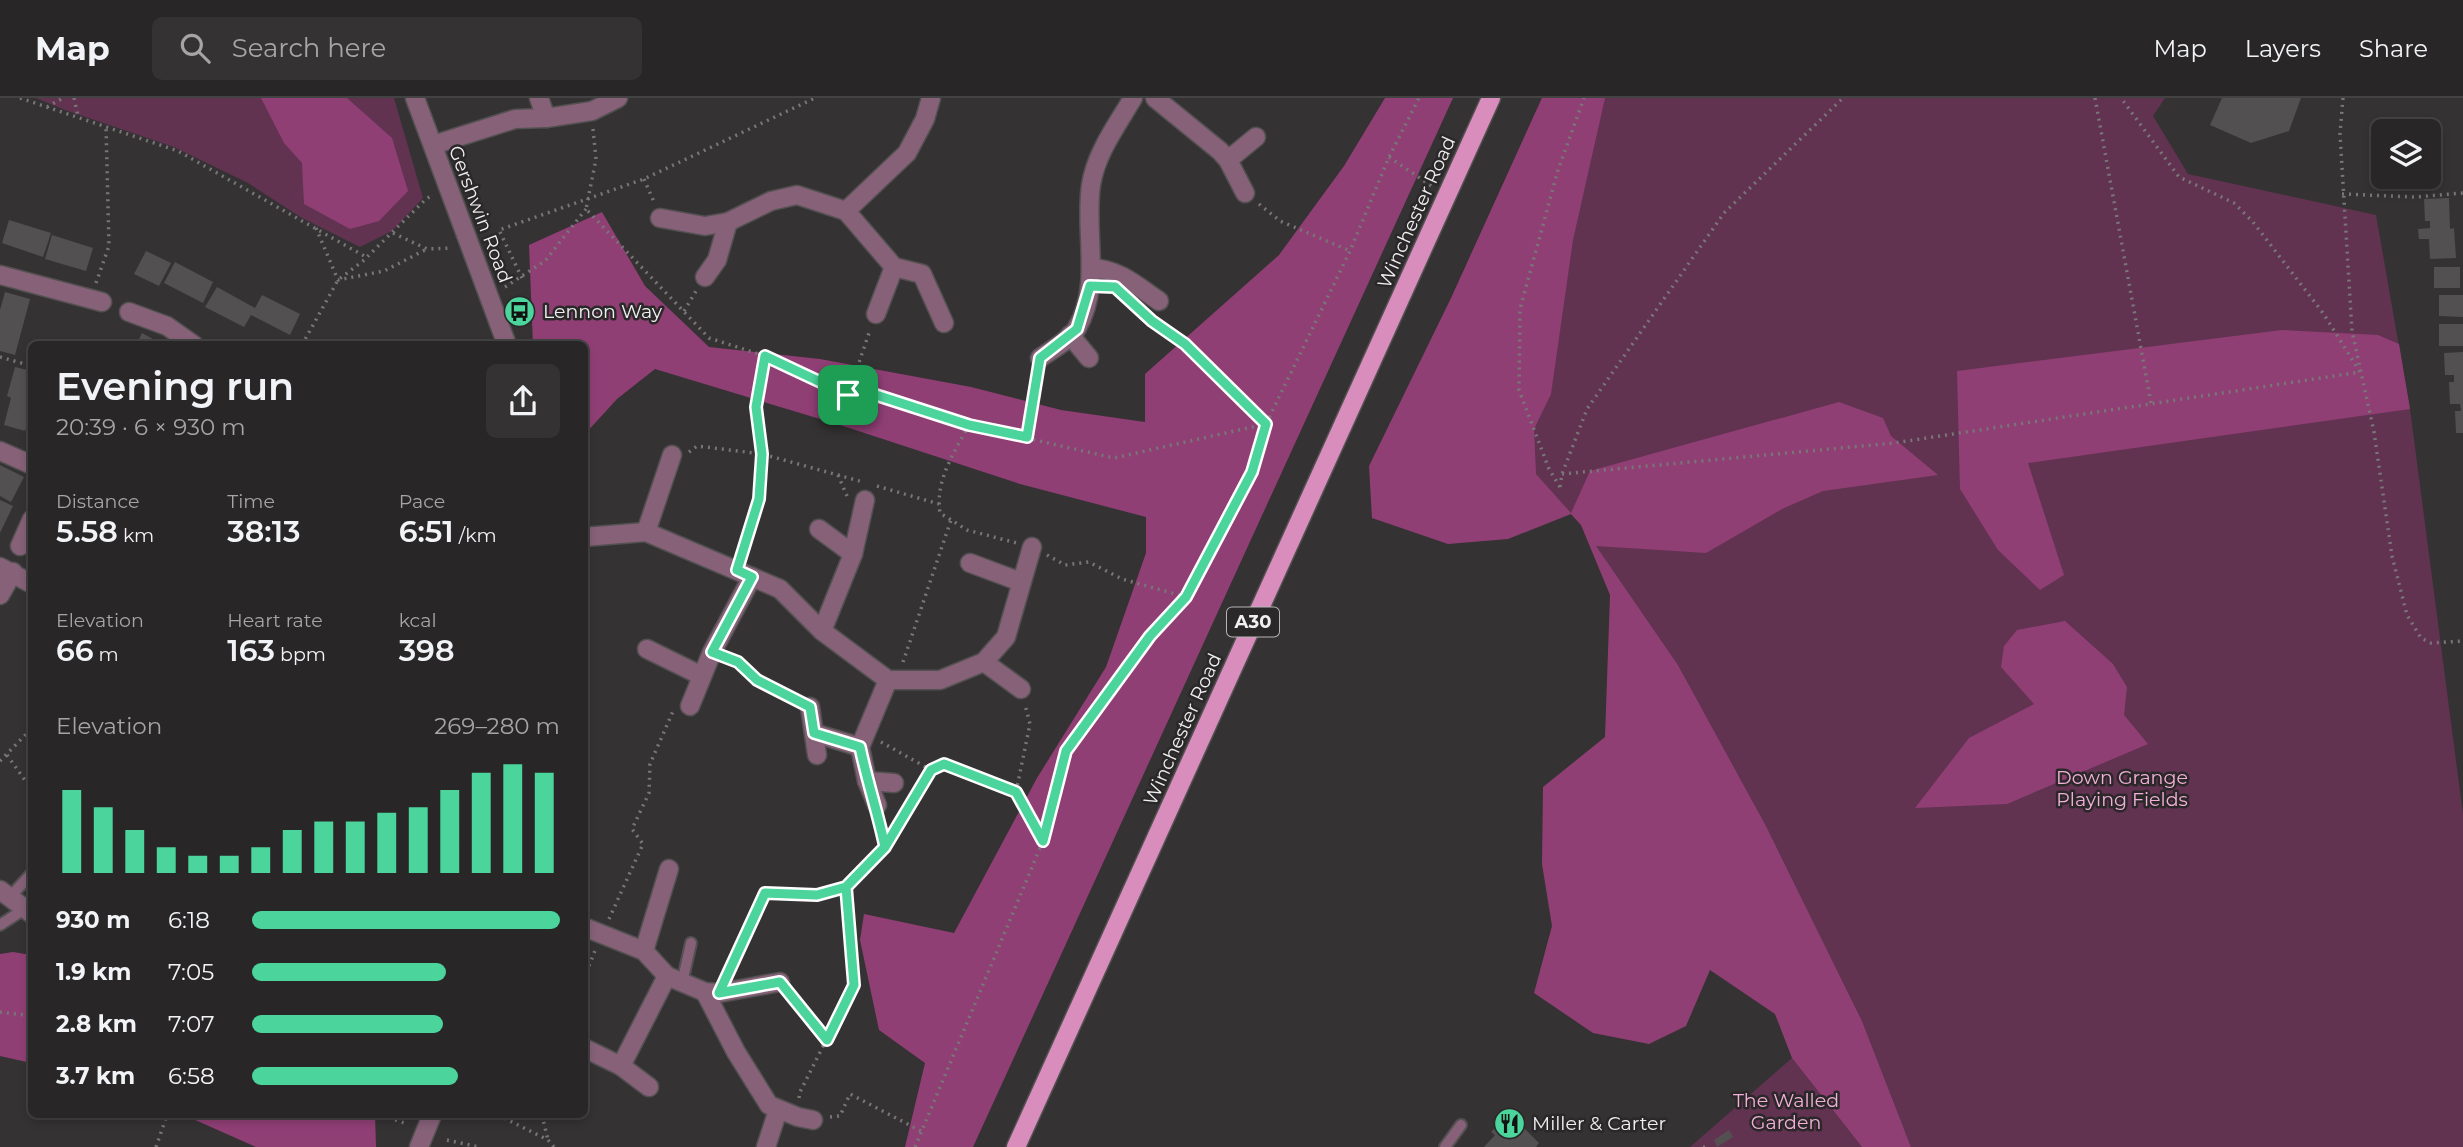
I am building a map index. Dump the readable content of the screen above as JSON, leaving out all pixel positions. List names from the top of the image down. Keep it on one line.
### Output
{"streets":{"main road":["Winchester Road","A30"],"street":["Gershwin Road"]},"parks":["Down Grange Playing Fields","The Walled Garden"],"places":{"bus stop":["Lennon Way"],"restaurant":["Miller & Carter"]},"page":{"header":"Map","search":"Search here","nav":["Map","Layers","Share"],"heading":["Evening run","20:39 · 6 × 930 m"],"stats":[["Distance","5.58 km"],["Time","38:13"],["Pace","6:51 /km"],["Elevation","66 m"],["Heart rate","163 bpm"],["kcal","398"]],"chart":["Elevation","269–280 m"],"list":[{"name":"930 m","note":"6:18"},{"name":"1.9 km","note":"7:05"},{"name":"2.8 km","note":"7:07"},{"name":"3.7 km","note":"6:58"}]}}
